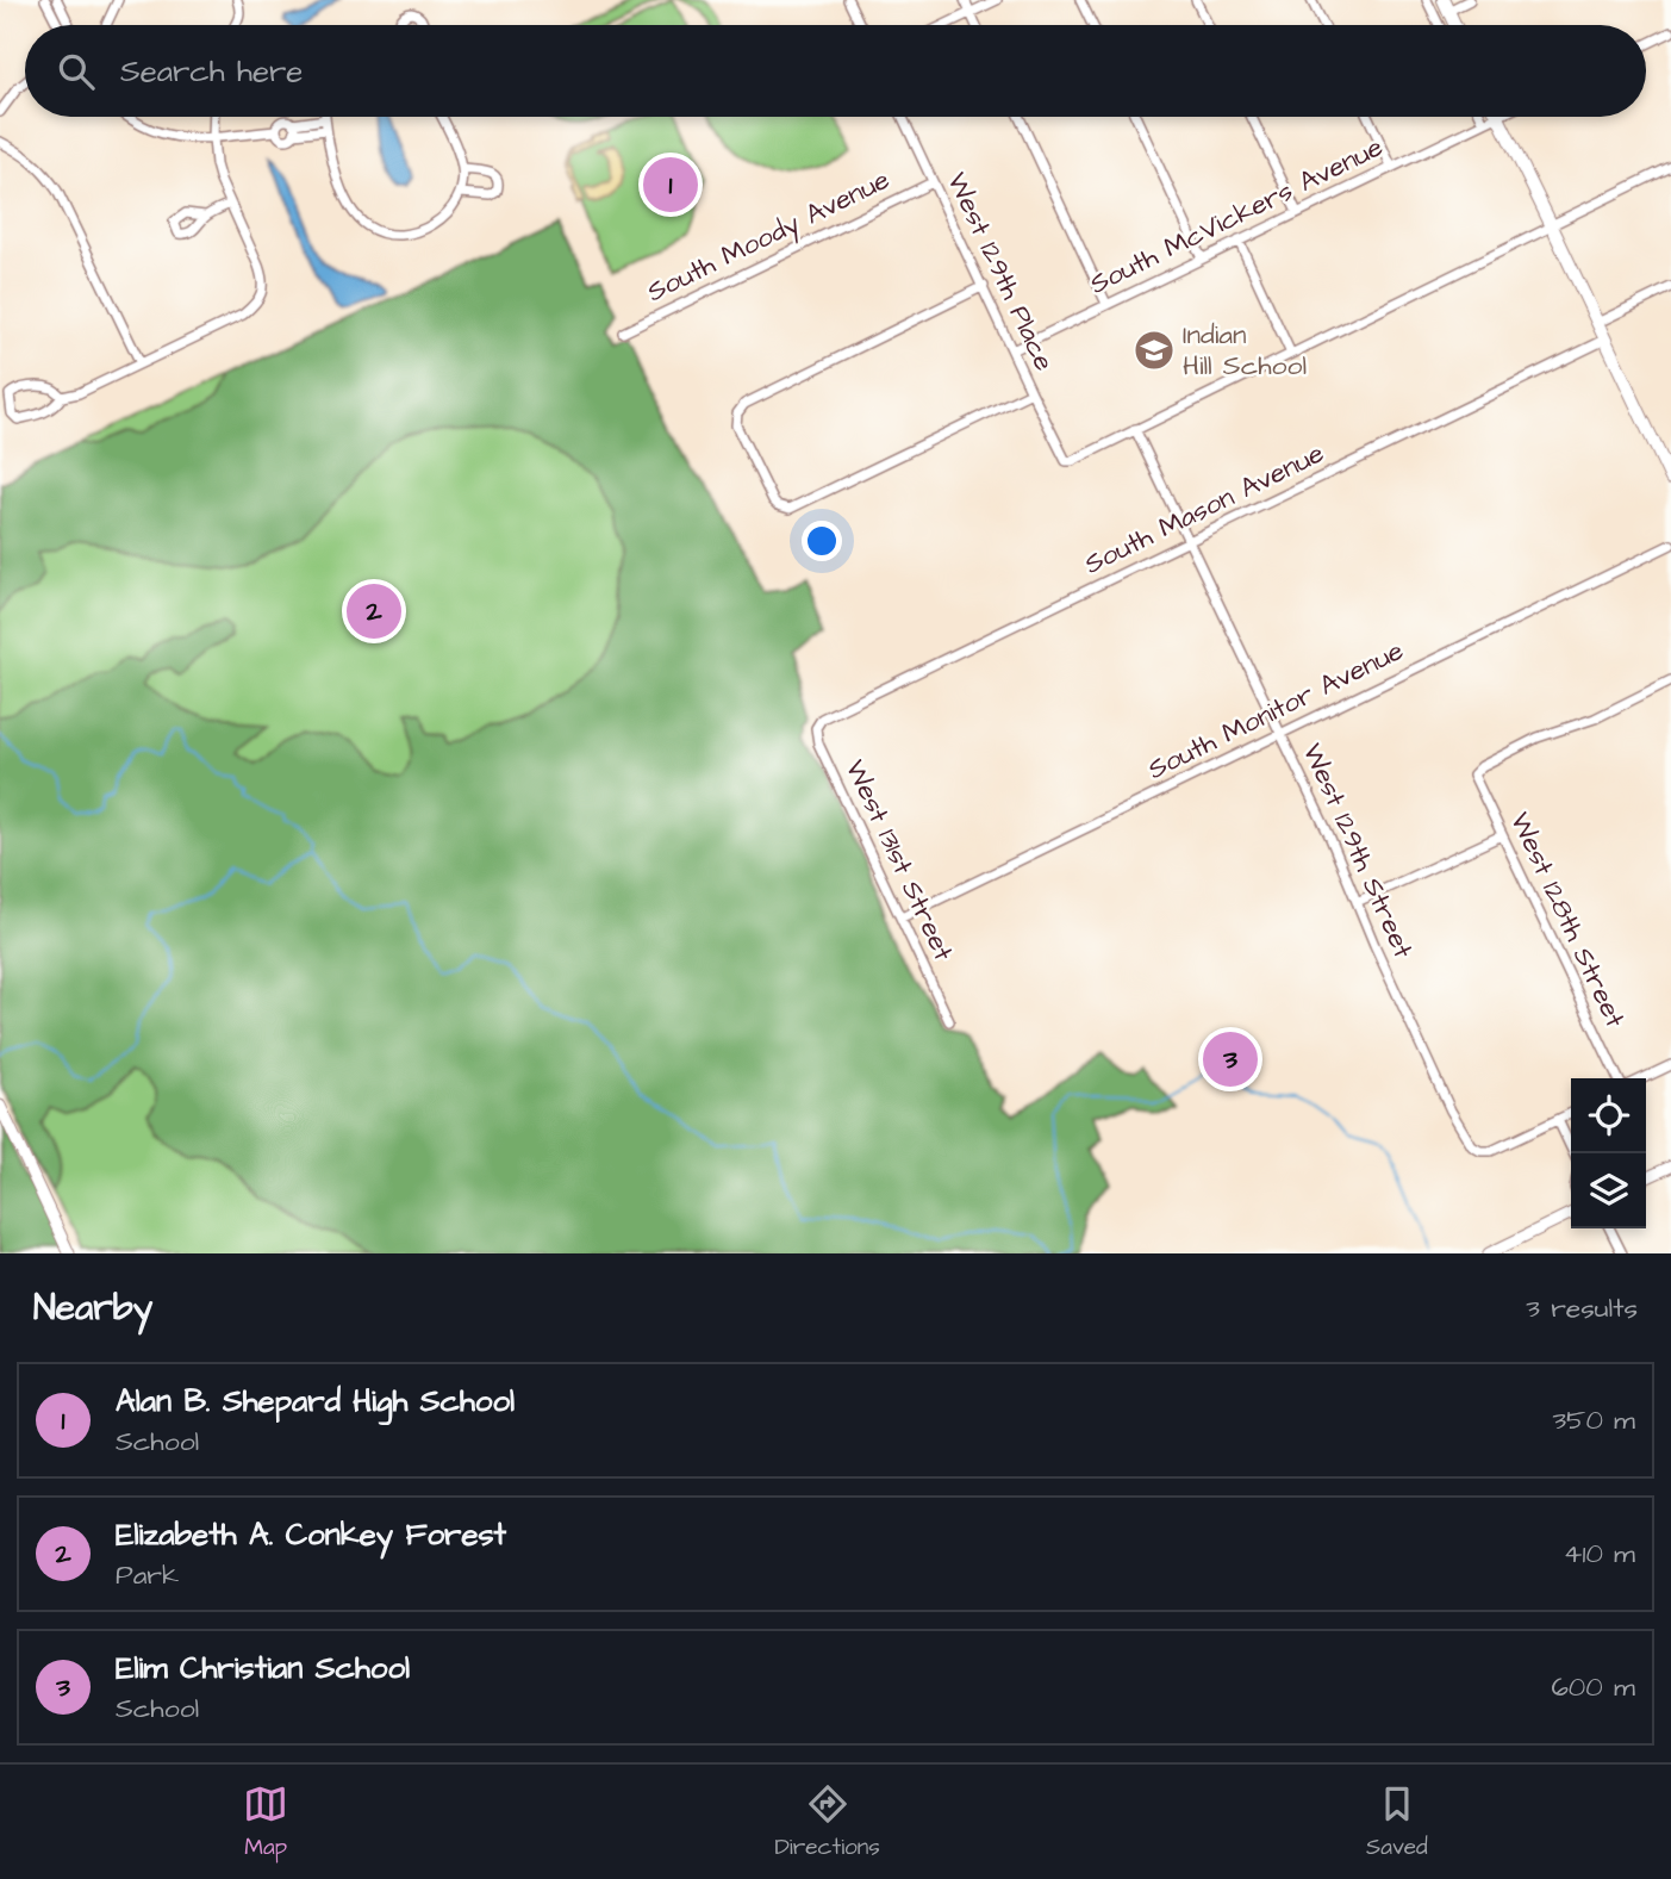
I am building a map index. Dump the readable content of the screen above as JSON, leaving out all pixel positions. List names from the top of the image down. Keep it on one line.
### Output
{"streets":{"street":["South McVickers Avenue","South Moody Avenue","West 129th Place","South Mason Avenue","South Monitor Avenue","West 129th Street","West 131st Street","West 128th Street"]},"crossings":[["South McVickers Avenue","West 129th Place"],["South Moody Avenue","West 129th Place"],["West 129th Place","West 129th Street"],["South Mason Avenue","West 129th Street"],["South Mason Avenue","West 131st Street"],["South Monitor Avenue","West 129th Street"],["South Monitor Avenue","West 131st Street"]],"places":{"school or university":["Indian Hill School"]},"page":{"search":"Search here","pins":["1","2","3"],"heading":["Nearby","3 results"],"list":[{"mark":"1","name":"Alan B. Shepard High School","note":"School","value":"350 m"},{"mark":"2","name":"Elizabeth A. Conkey Forest","note":"Park","value":"410 m"},{"mark":"3","name":"Elim Christian School","note":"School","value":"600 m"}],"nav":["Map","Directions","Saved"]}}
